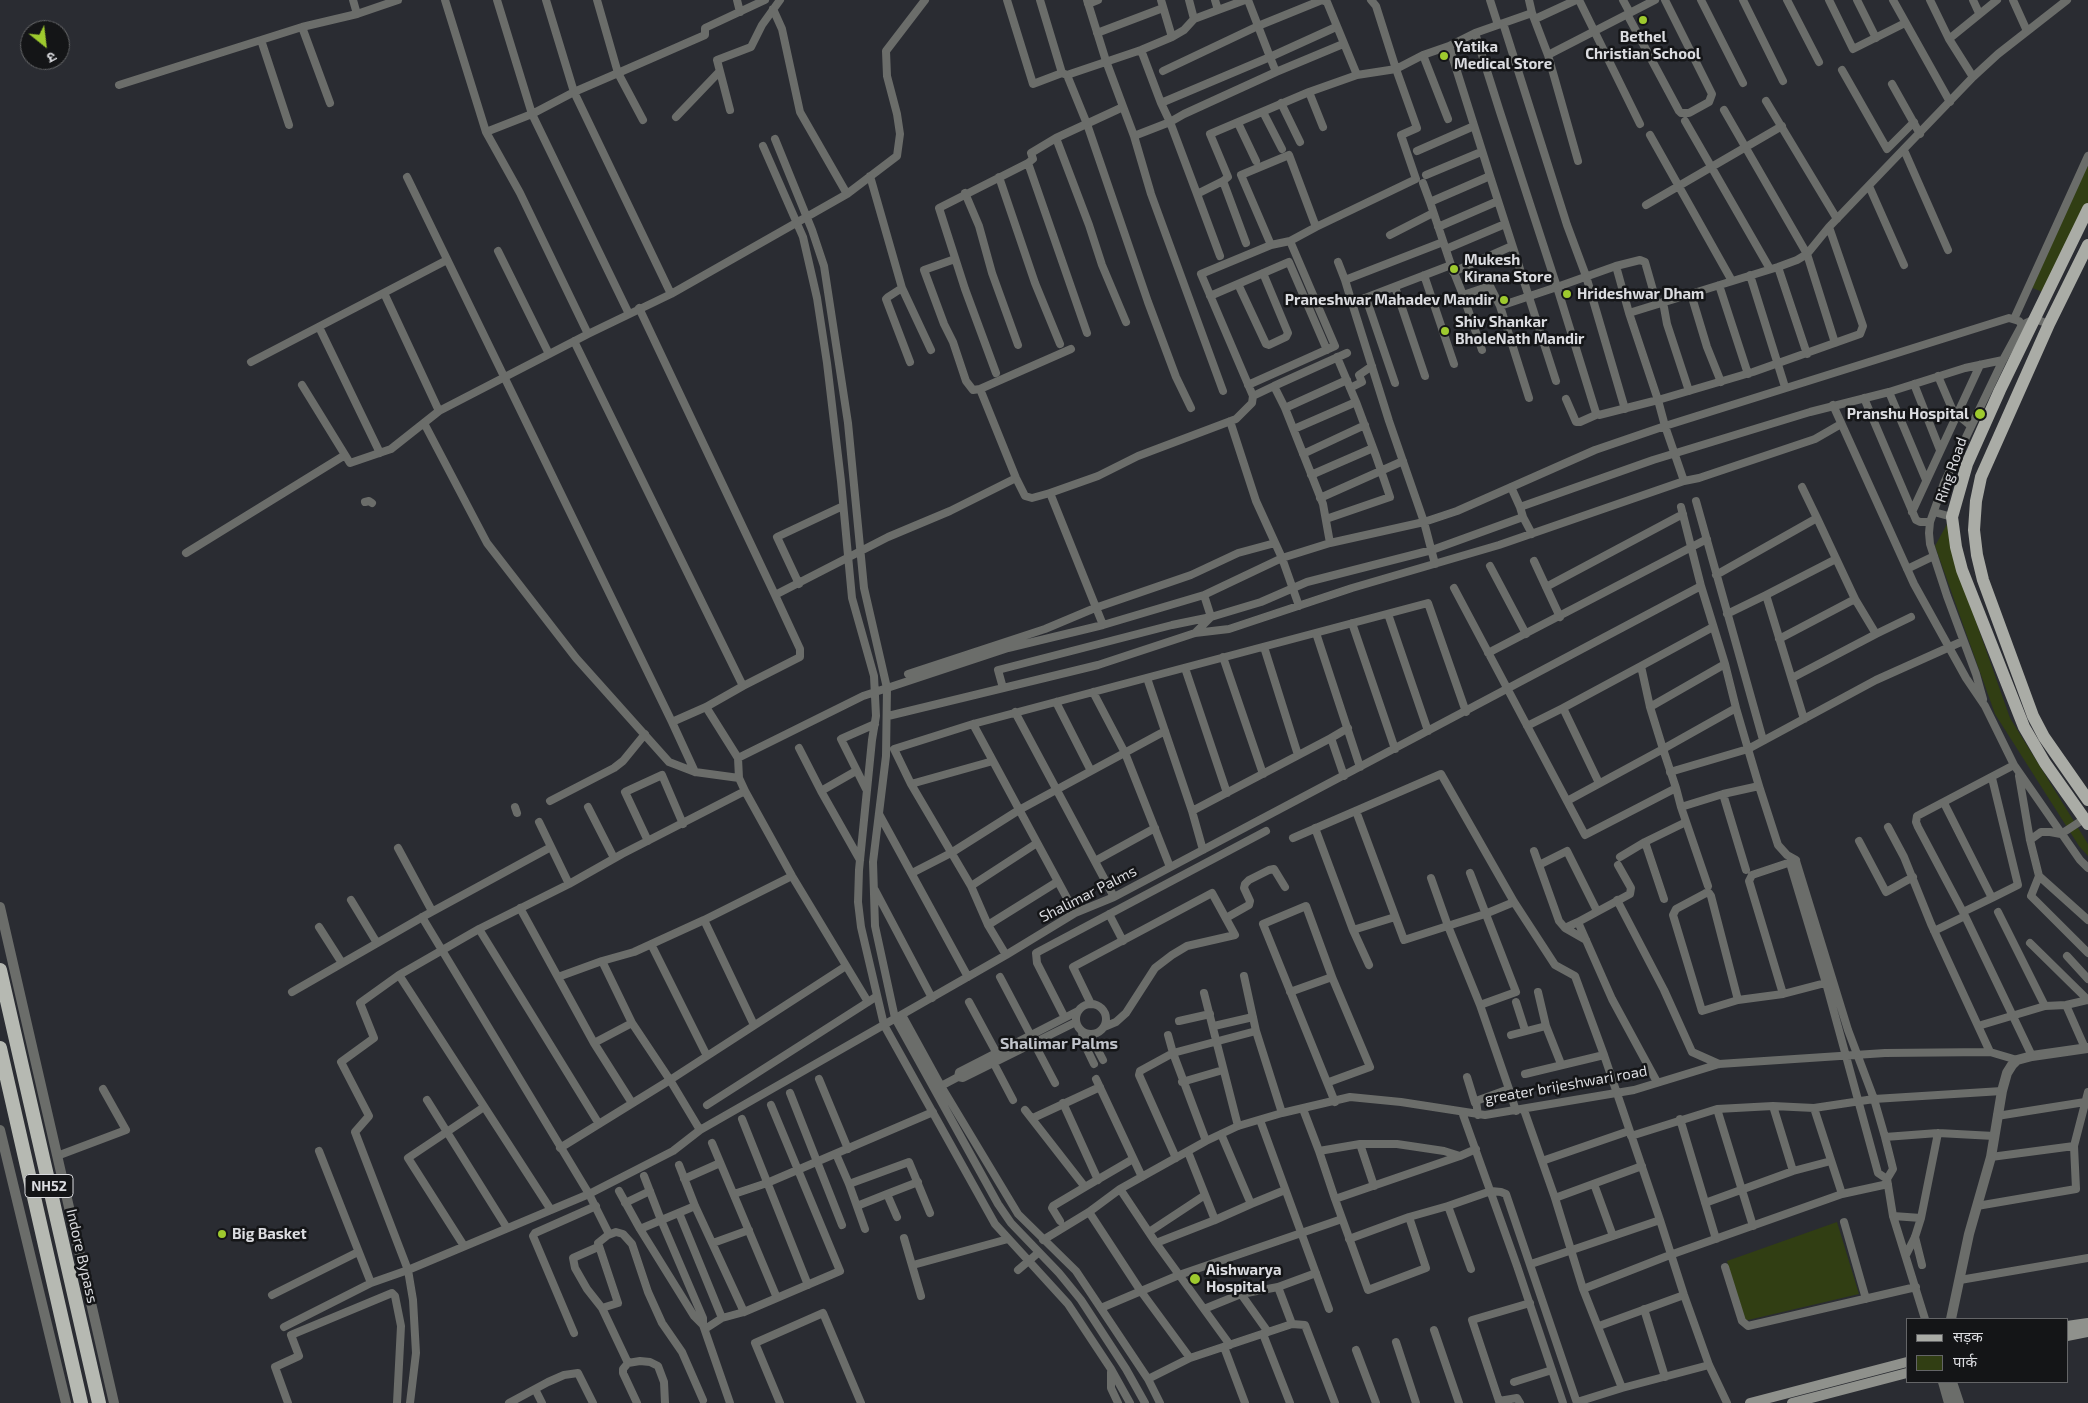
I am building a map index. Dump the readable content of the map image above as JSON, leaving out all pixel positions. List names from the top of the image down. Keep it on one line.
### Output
{"streets":{"highway":["NH52","Indore Bypass"],"main road":["Ring Road"],"street":["Shalimar Palms","greater brijeshwari road"]},"districts":["Shalimar Palms"],"places":["Bethel Christian School","Yatika Medical Store","Mukesh Kirana Store","Hrideshwar Dham","Praneshwar Mahadev Mandir","Shiv Shankar BholeNath Mandir","Pranshu Hospital","Big Basket","Aishwarya Hospital"],"legend":["सड़क","पार्क"],"north":"bottom right"}
